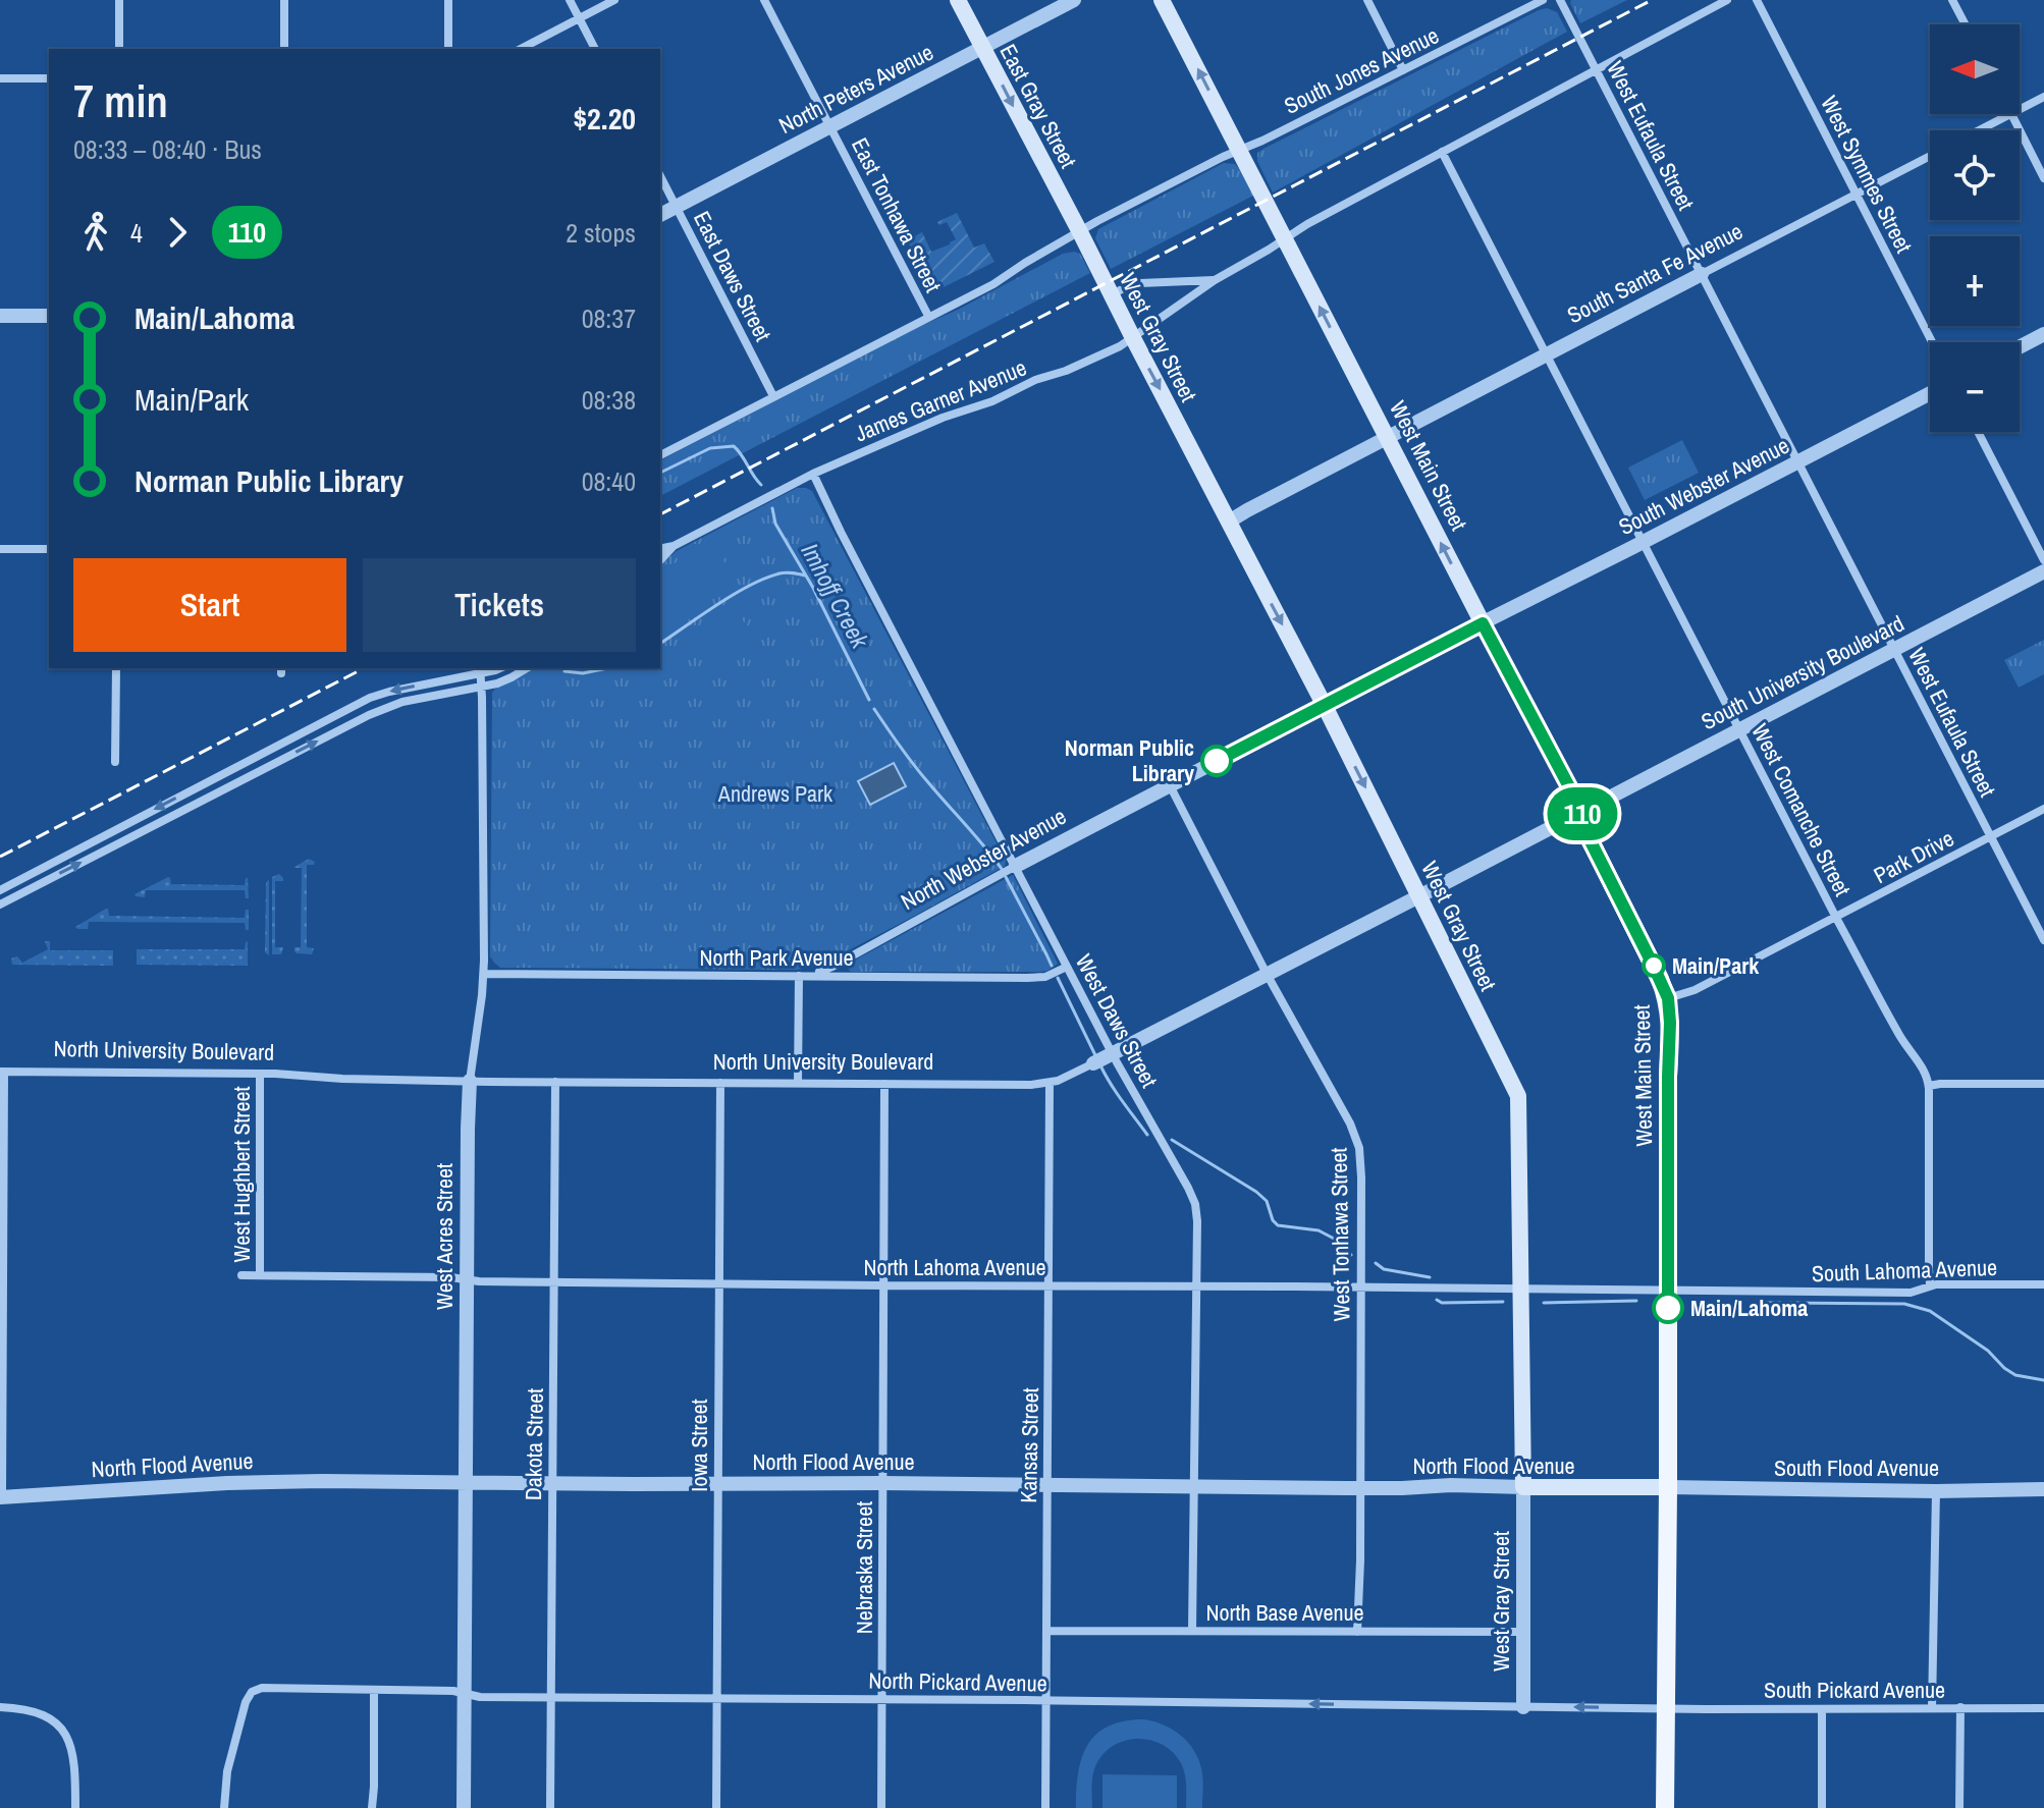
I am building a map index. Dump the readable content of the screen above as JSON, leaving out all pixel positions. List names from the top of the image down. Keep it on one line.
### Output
{"streets":{"main road":["East Gray Street","West Gray Street","West Main Street","North Flood Avenue"],"street":["South Jones Avenue","North Peters Avenue","West Eufaula Street","West Symmes Street","East Tonhawa Street","South Santa Fe Avenue","East Daws Street","James Garner Avenue","South Webster Avenue","South University Boulevard","West Comanche Street","Park Drive","North Webster Avenue","North Park Avenue","West Daws Street","North University Boulevard","West Hughbert Street","West Tonhawa Street","West Acres Street","North Lahoma Avenue","South Lahoma Avenue","Dakota Street","Iowa Street","Kansas Street","South Flood Avenue","Nebraska Street","North Base Avenue","North Pickard Avenue","South Pickard Avenue"]},"crossings":[["South Jones Avenue","East Gray Street"],["South Jones Avenue","East Tonhawa Street"],["South Jones Avenue","East Daws Street"],["South Jones Avenue","West Gray Street"],["South Jones Avenue","West Main Street"],["North Peters Avenue","East Gray Street"],["North Peters Avenue","East Tonhawa Street"],["North Peters Avenue","East Daws Street"],["East Gray Street","West Gray Street"],["West Eufaula Street","South Santa Fe Avenue"],["West Eufaula Street","James Garner Avenue"],["West Eufaula Street","South Webster Avenue"],["West Eufaula Street","South University Boulevard"],["West Eufaula Street","Park Drive"],["West Symmes Street","South Santa Fe Avenue"],["South Santa Fe Avenue","West Gray Street"],["South Santa Fe Avenue","West Main Street"],["South Santa Fe Avenue","West Comanche Street"],["West Gray Street","James Garner Avenue"],["West Gray Street","North Webster Avenue"],["West Gray Street","North University Boulevard"],["West Gray Street","North Lahoma Avenue"],["West Gray Street","North Flood Avenue"],["West Gray Street","North Base Avenue"],["West Gray Street","North Pickard Avenue"],["James Garner Avenue","West Main Street"],["James Garner Avenue","West Comanche Street"],["James Garner Avenue","West Daws Street"],["West Main Street","South Webster Avenue"],["West Main Street","South University Boulevard"],["West Main Street","Park Drive"],["West Main Street","North Webster Avenue"],["West Main Street","North University Boulevard"],["West Main Street","North Lahoma Avenue"],["West Main Street","South Lahoma Avenue"],["West Main Street","North Flood Avenue"],["West Main Street","South Flood Avenue"],["West Main Street","North Pickard Avenue"],["West Main Street","South Pickard Avenue"],["South Webster Avenue","West Comanche Street"],["South Webster Avenue","North Webster Avenue"],["South University Boulevard","West Comanche Street"],["South University Boulevard","North University Boulevard"],["West Comanche Street","Park Drive"],["West Comanche Street","South Lahoma Avenue"],["North Webster Avenue","North Park Avenue"],["North Webster Avenue","West Daws Street"],["North Webster Avenue","West Tonhawa Street"],["North Park Avenue","West Daws Street"],["North Park Avenue","West Acres Street"],["West Daws Street","North University Boulevard"],["West Daws Street","North Lahoma Avenue"],["West Daws Street","North Flood Avenue"],["West Daws Street","North Base Avenue"],["North University Boulevard","West Hughbert Street"],["North University Boulevard","West Tonhawa Street"],["North University Boulevard","West Acres Street"],["North University Boulevard","Dakota Street"],["North University Boulevard","Iowa Street"],["North University Boulevard","Kansas Street"],["North University Boulevard","Nebraska Street"],["West Hughbert Street","North Lahoma Avenue"],["West Tonhawa Street","North Lahoma Avenue"],["West Tonhawa Street","North Flood Avenue"],["West Tonhawa Street","North Base Avenue"],["West Acres Street","North Lahoma Avenue"],["West Acres Street","North Flood Avenue"],["West Acres Street","North Pickard Avenue"],["North Lahoma Avenue","South Lahoma Avenue"],["North Lahoma Avenue","Dakota Street"],["North Lahoma Avenue","Iowa Street"],["North Lahoma Avenue","Kansas Street"],["North Lahoma Avenue","Nebraska Street"],["Dakota Street","North Flood Avenue"],["Dakota Street","North Pickard Avenue"],["Iowa Street","North Flood Avenue"],["Iowa Street","North Pickard Avenue"],["Kansas Street","North Flood Avenue"],["Kansas Street","North Base Avenue"],["Kansas Street","North Pickard Avenue"],["North Flood Avenue","South Flood Avenue"],["North Flood Avenue","Nebraska Street"],["Nebraska Street","North Pickard Avenue"],["North Pickard Avenue","South Pickard Avenue"]],"one_way":["East Gray Street","West Gray Street","North Pickard Avenue"],"water":["Imhoff Creek"],"parks":["Andrews Park"],"places":["Norman Public Library","Main/Park","Main/Lahoma"],"lines":["bus line 110"],"north":"left","page":{"on_map":"110","map_buttons":["+","−"],"heading":["7 min","08:33 – 08:40 · Bus","$2.20"],"legs":["4","110","2 stops"],"list":[{"name":"Main/Lahoma","value":"08:37"},{"name":"Main/Park","value":"08:38"},{"name":"Norman Public Library","value":"08:40"}],"buttons":["Start","Tickets"]}}
